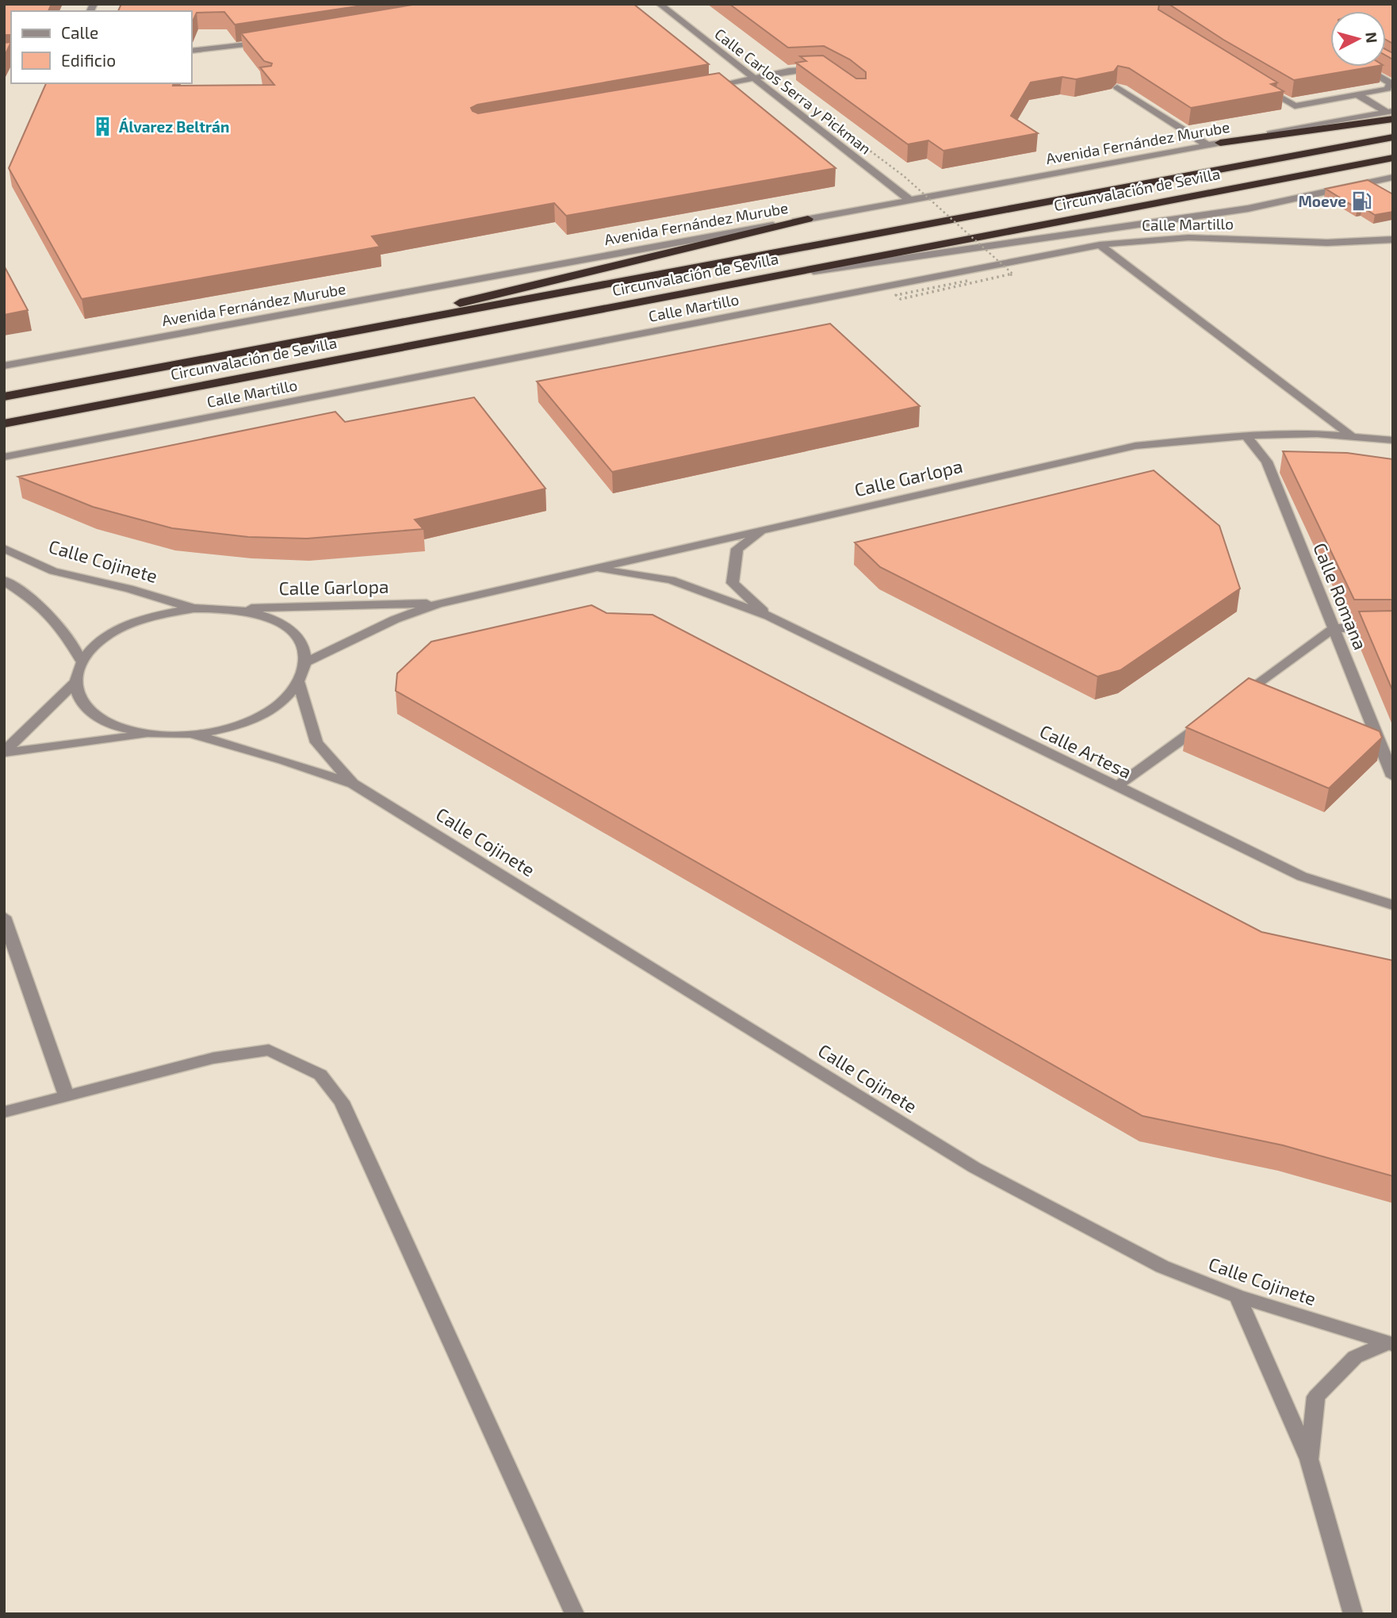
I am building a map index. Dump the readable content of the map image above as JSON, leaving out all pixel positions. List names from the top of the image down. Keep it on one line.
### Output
{"streets":{"highway":["Circunvalación de Sevilla"],"street":["Calle Carlos Serra y Pickman","Avenida Fernández Murube","Calle Martillo","Calle Garlopa","Calle Cojinete","Calle Romana","Calle Artesa"]},"crossings":[["Calle Carlos Serra y Pickman","Avenida Fernández Murube"],["Calle Garlopa","Calle Romana"],["Calle Garlopa","Calle Artesa"]],"places":{"building":["Álvarez Beltrán"],"fuel station":["Moeve"]},"legend":["Calle","Edificio"],"north":"right"}
